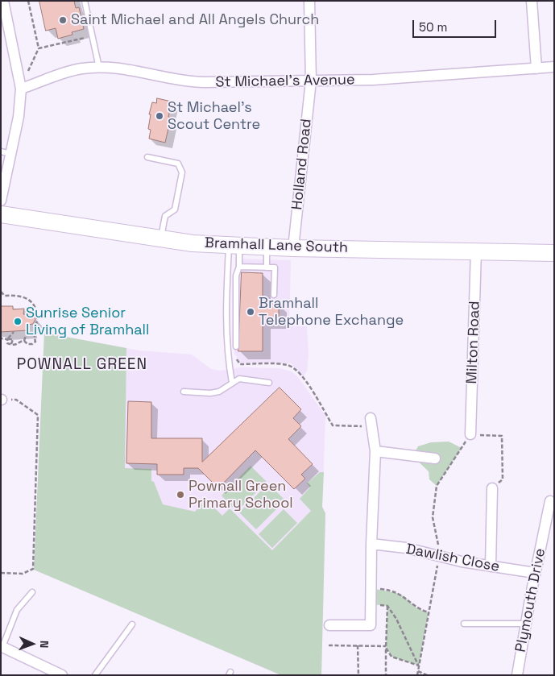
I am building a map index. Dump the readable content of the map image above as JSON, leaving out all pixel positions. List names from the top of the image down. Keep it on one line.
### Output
{"streets":{"main road":["Bramhall Lane South"],"street":["St Michael's Avenue","Holland Road","Milton Road","Dawlish Close","Plymouth Drive"]},"crossings":[["St Michael's Avenue","Holland Road"],["Holland Road","Bramhall Lane South"],["Bramhall Lane South","Milton Road"],["Dawlish Close","Plymouth Drive"]],"districts":["POWNALL GREEN"],"places":["Saint Michael and All Angels Church","St Michael's Scout Centre","Bramhall Telephone Exchange","Sunrise Senior Living of Bramhall","Pownall Green Primary School"],"scale_bar":"50 m","north":"right"}
